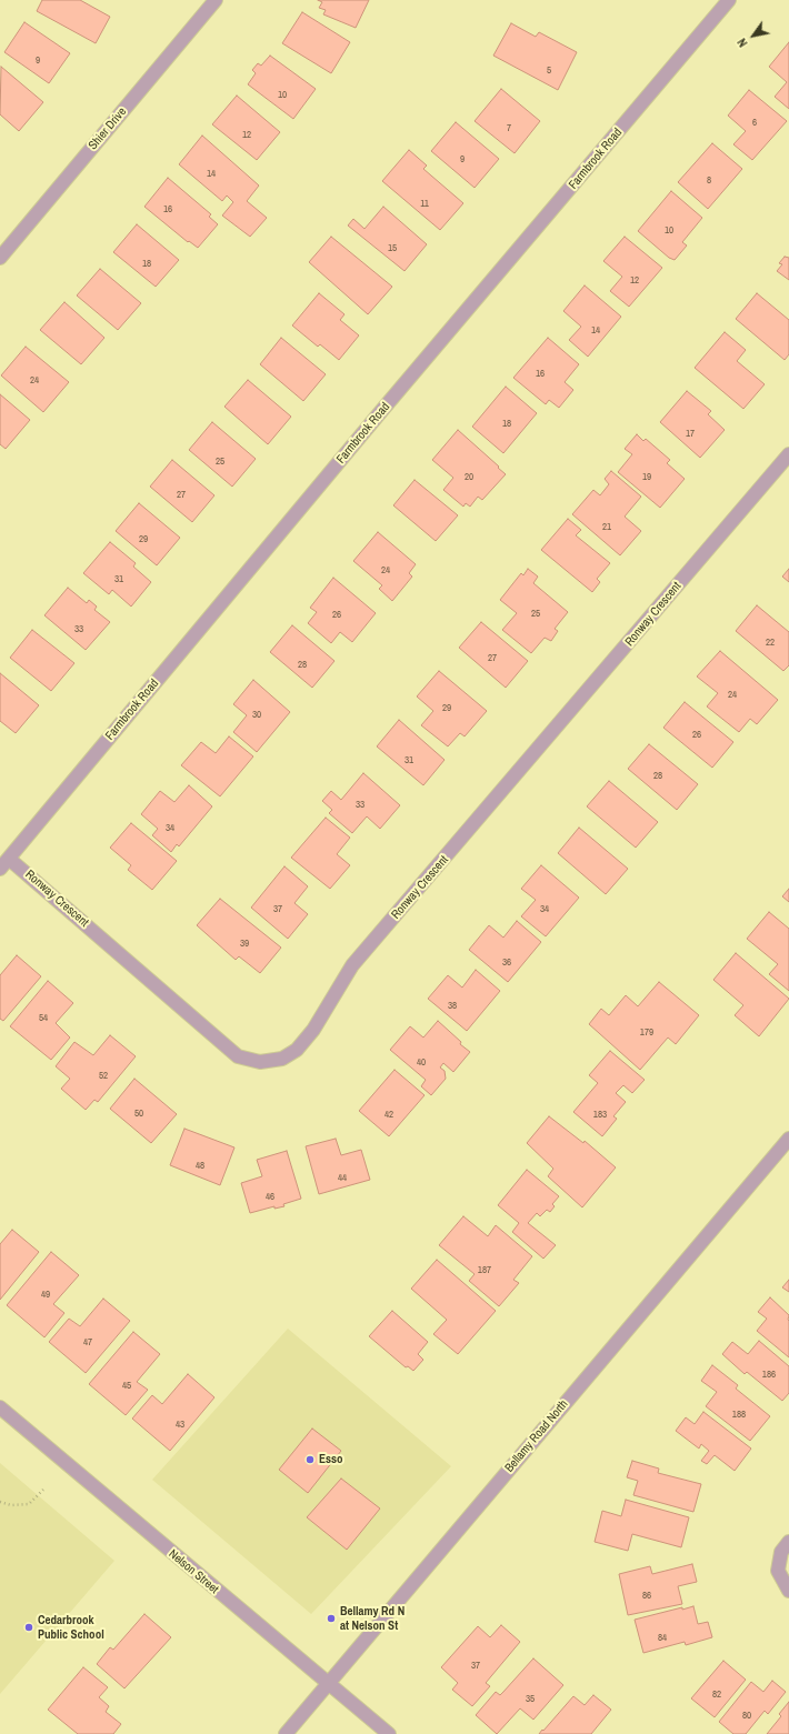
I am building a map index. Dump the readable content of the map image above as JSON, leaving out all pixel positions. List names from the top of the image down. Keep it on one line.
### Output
{"streets":{"street":["Shier Drive","Farmbrook Road","Ronway Crescent","Bellamy Road North","Nelson Street"]},"crossings":[["Farmbrook Road","Ronway Crescent"],["Bellamy Road North","Nelson Street"]],"places":["Esso","Bellamy Rd N at Nelson St","Cedarbrook Public School"],"house_numbers":["9","5","10","6","7","12","9","14","8","11","16","10","15","18","12","14","16","24","18","17","25","20","19","27","21","29","24","31","25","26","33","22","27","28","24","29","30","26","31","28","33","34","37","34","39","36","38","54","179","40","52","50","42","183","48","44","46","187","49","47","186","45","188","43","86","84","37","82","35","80"],"north":"bottom left"}
